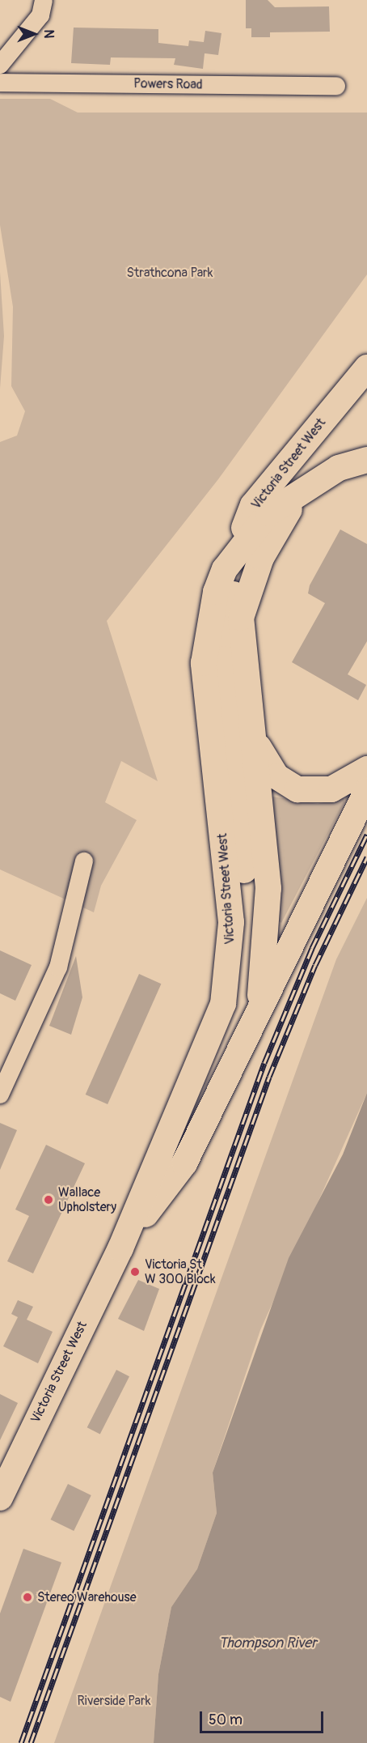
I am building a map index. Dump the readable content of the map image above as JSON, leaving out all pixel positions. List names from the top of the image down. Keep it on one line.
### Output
{"streets":{"main road":["Victoria Street West"],"street":["Powers Road"]},"water":["Thompson River"],"parks":["Strathcona Park","Riverside Park"],"places":["Wallace Upholstery","Victoria St W 300 Block","Stereo Warehouse"],"scale_bar":"50 m","north":"right"}
